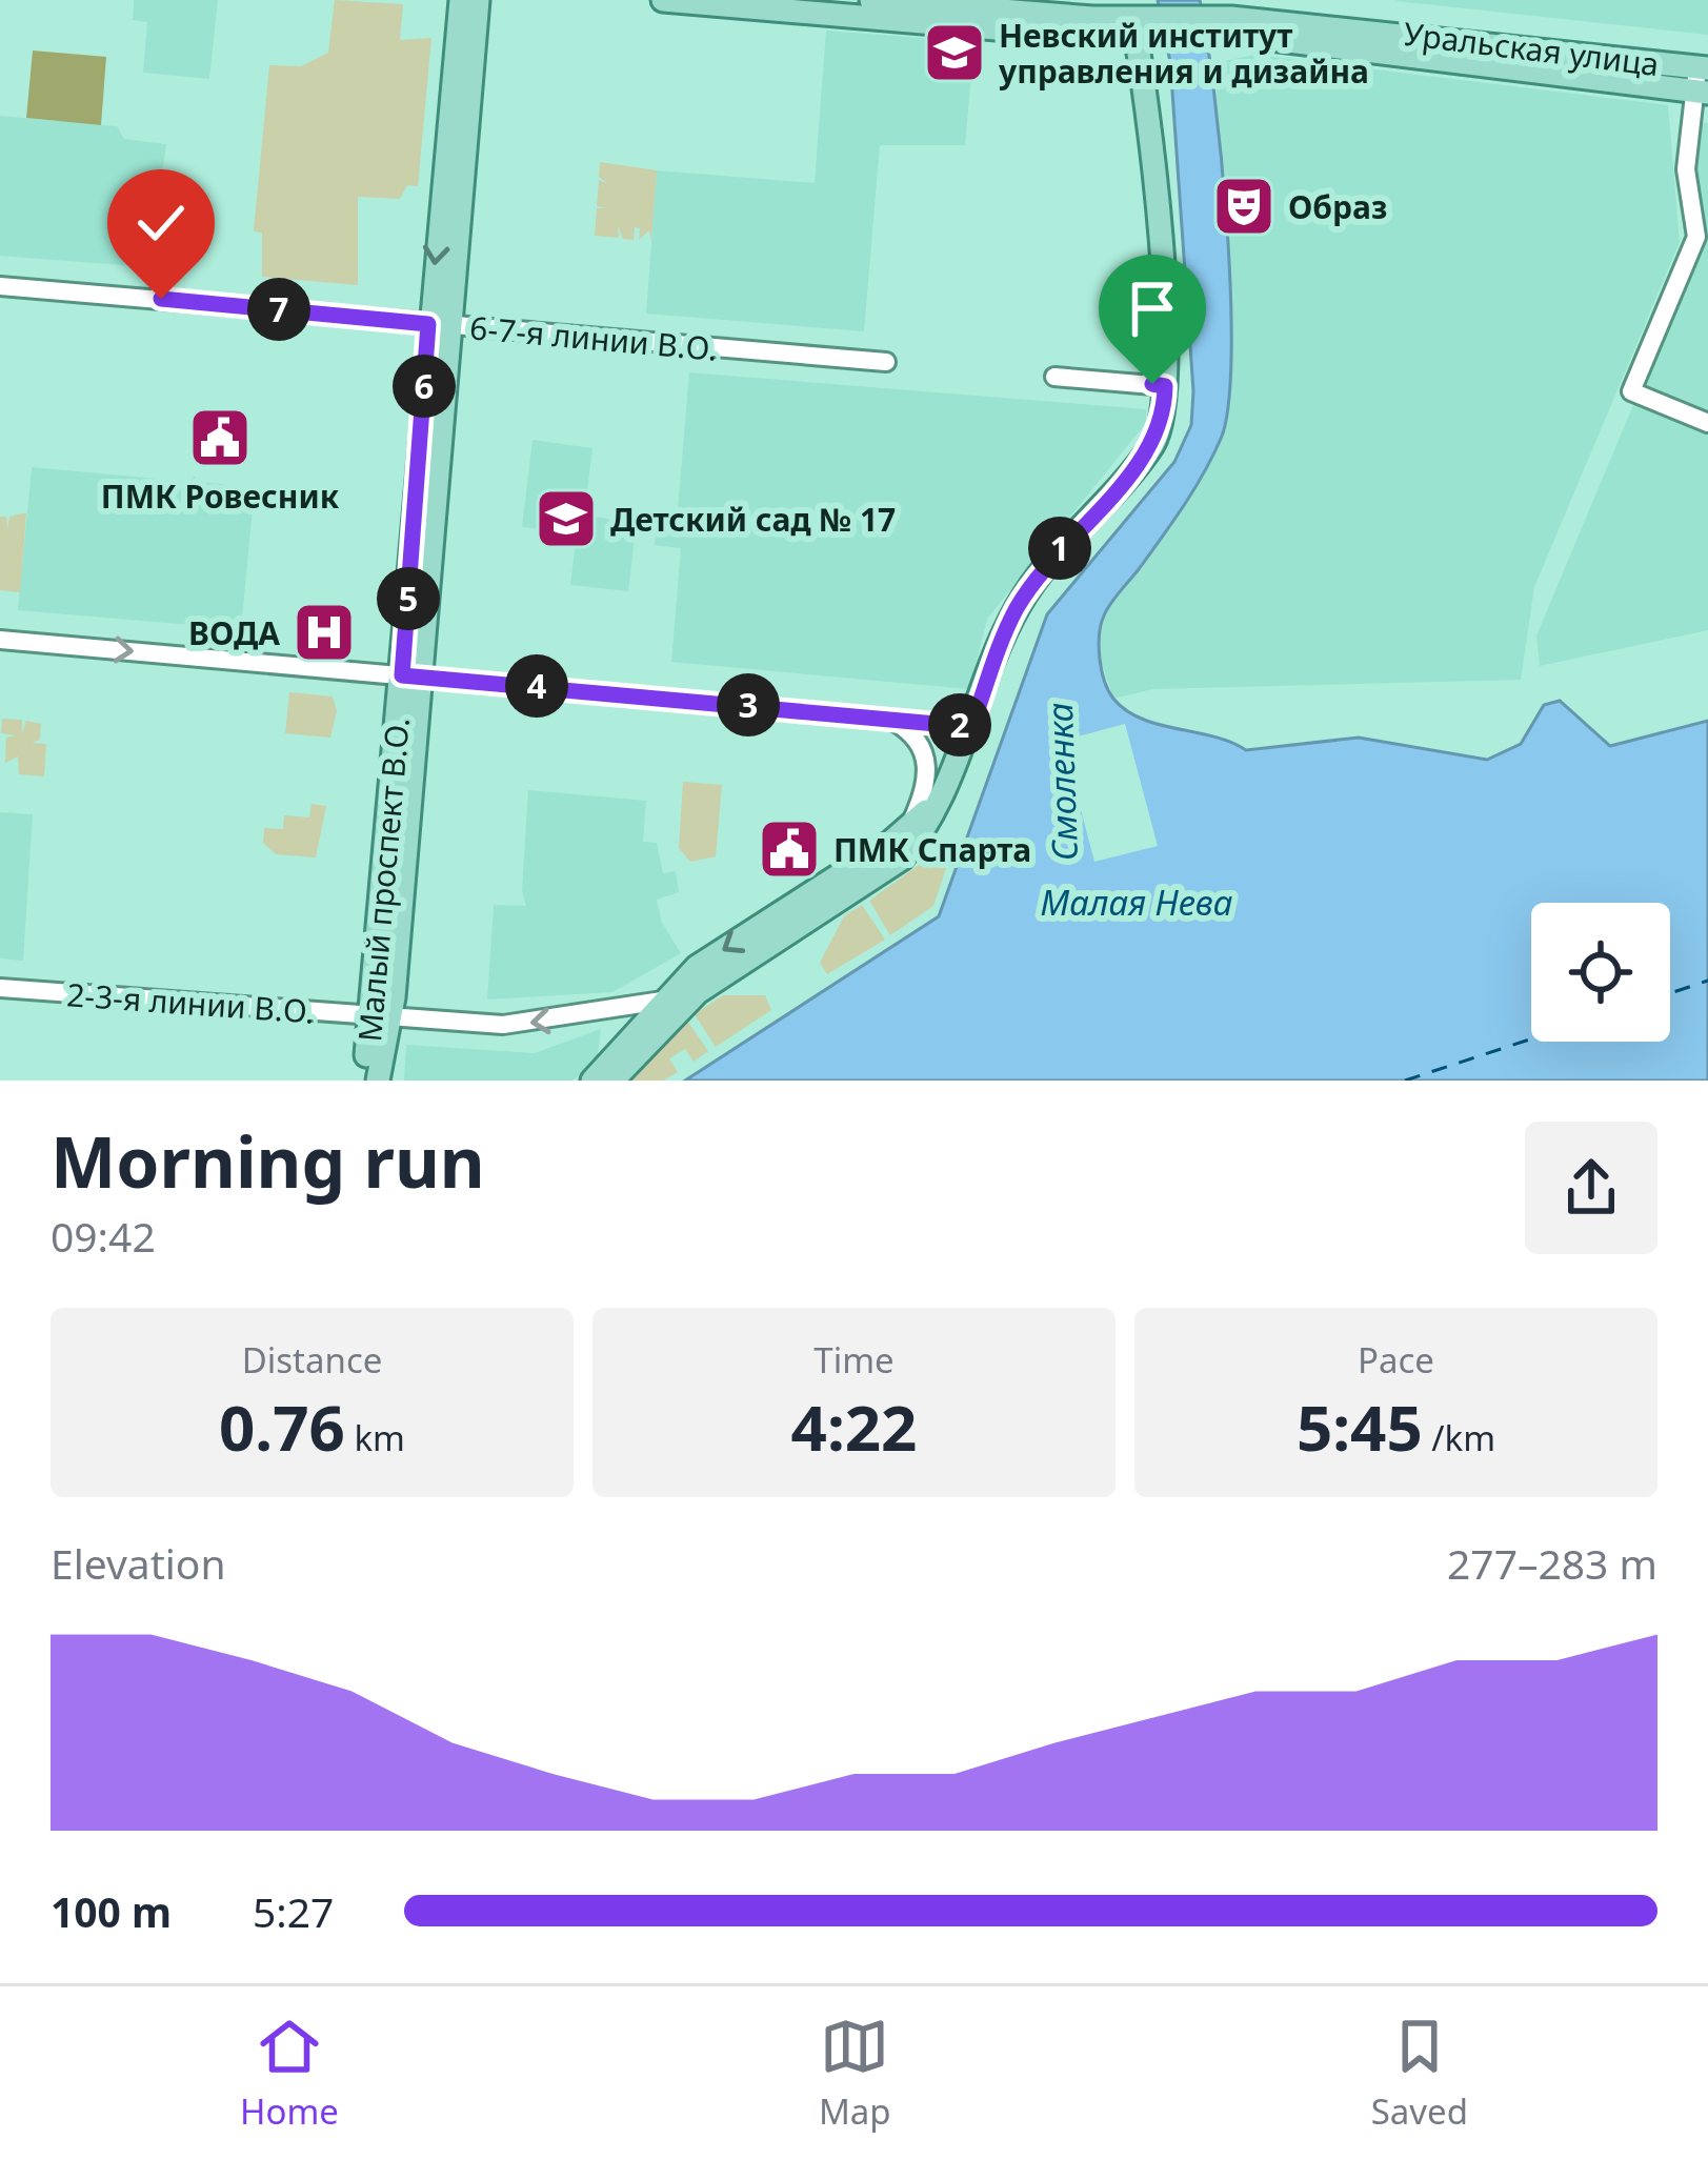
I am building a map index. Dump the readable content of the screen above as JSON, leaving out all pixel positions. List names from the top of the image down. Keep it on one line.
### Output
{"streets":{"main road":["Уральская улица","Малый проспект В.О."],"street":["6-7-я линии В.О.","2-3-я линии В.О."]},"crossings":[["6-7-я линии В.О.","Малый проспект В.О."],["Малый проспект В.О.","2-3-я линии В.О."]],"one_way":["2-3-я линии В.О."],"water":["Смоленка","Малая Нева"],"places":{"school or university":["Невский институт управления и дизайна","Детский сад № 17"],"theatre":["Образ"],"public building":["ПМК Ровесник","ПМК Спарта"],"hospital":["ВОДА"]},"page":{"pins":["7","6","1","5","4","3","2"],"heading":["Morning run","09:42"],"stats":[["Distance","0.76 km"],["Time","4:22"],["Pace","5:45 /km"]],"chart":["Elevation","277–283 m"],"list":[{"name":"100 m","note":"5:27"}],"tabs":["Home","Map","Saved"]}}
